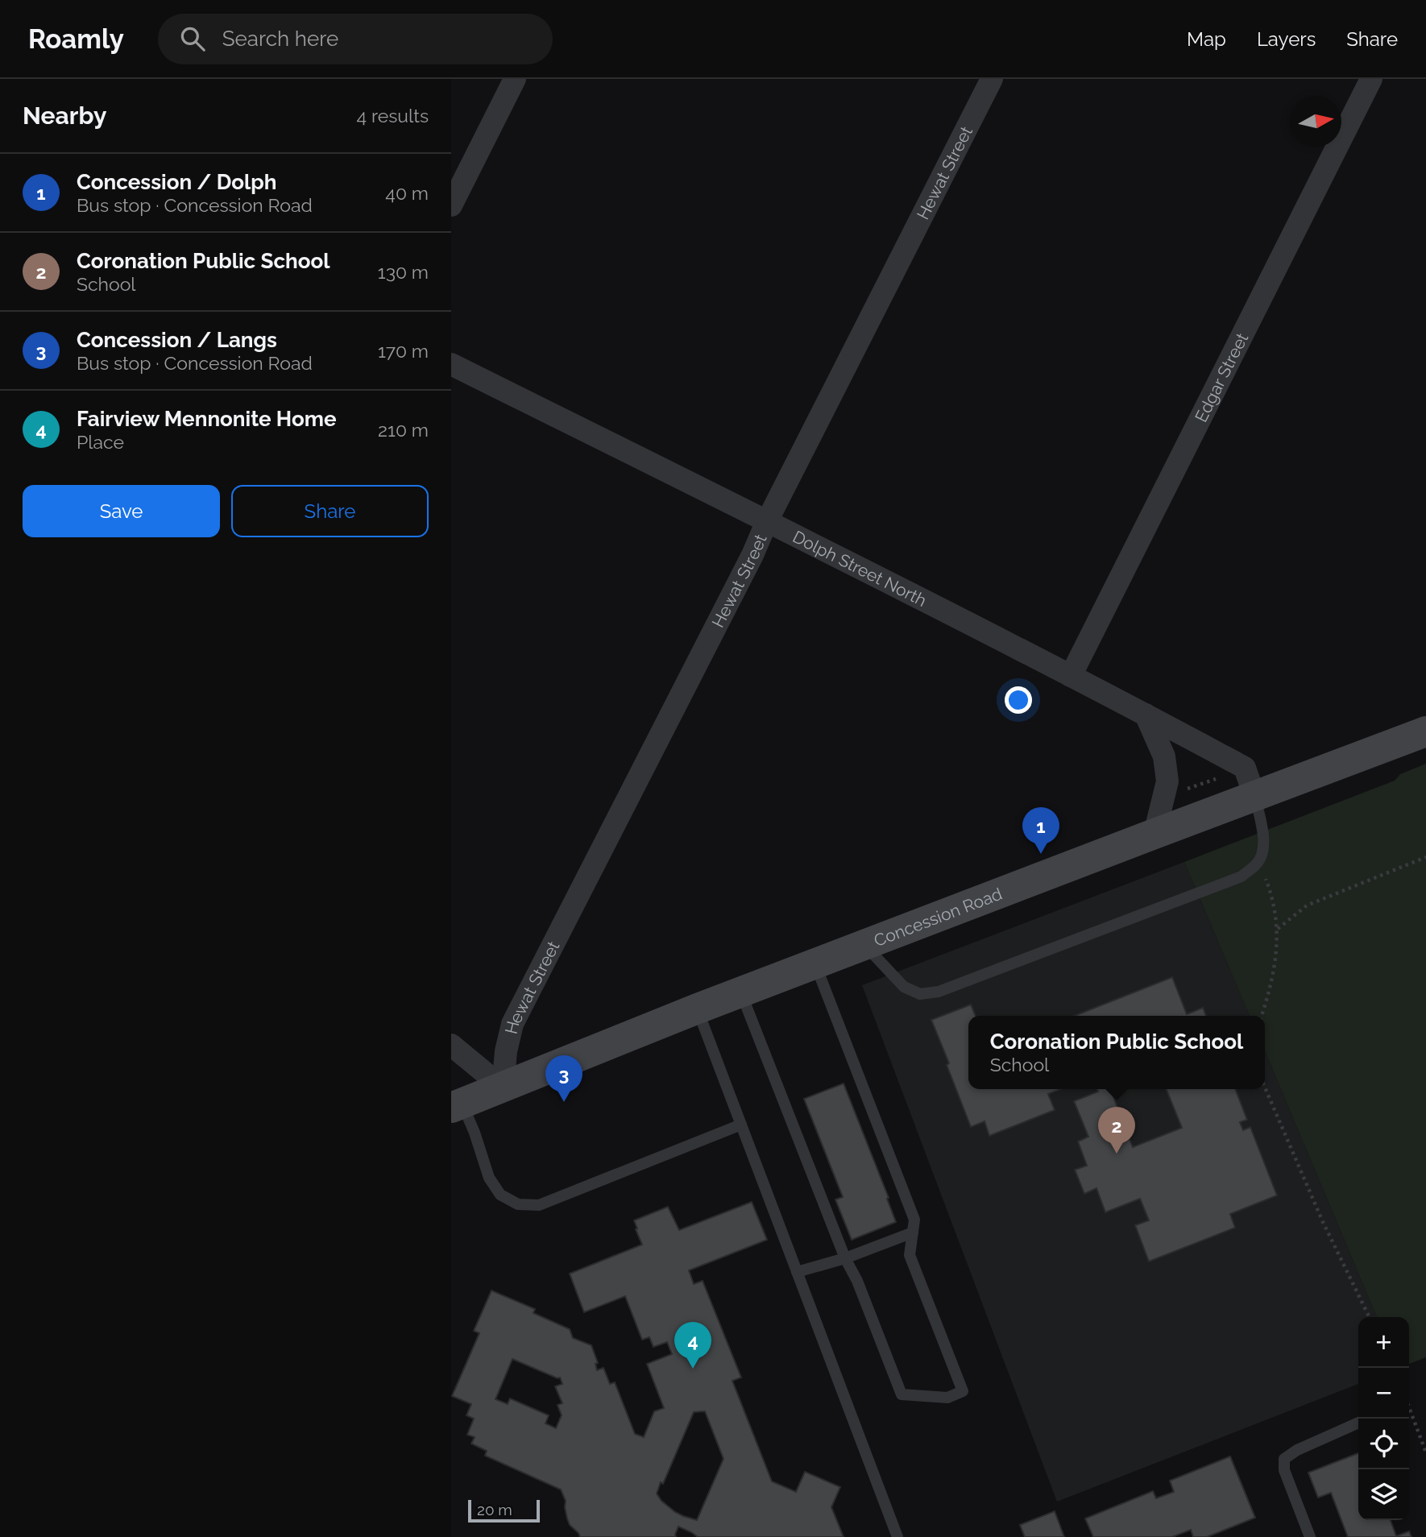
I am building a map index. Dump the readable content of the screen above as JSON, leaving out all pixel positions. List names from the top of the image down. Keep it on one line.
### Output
{"streets":{"main road":["Concession Road"],"street":["Hewat Street","Edgar Street","Dolph Street North"]},"crossings":[["Hewat Street","Dolph Street North"],["Hewat Street","Concession Road"],["Edgar Street","Dolph Street North"],["Dolph Street North","Concession Road"]],"scale_bar":"20 m","north":"right","page":{"header":"Roamly","search":"Search here","nav":["Map","Layers","Share"],"heading":["Nearby","4 results"],"list":[{"mark":"1","name":"Concession / Dolph","note":"Bus stop · Concession Road","value":"40 m"},{"mark":"2","name":"Coronation Public School","note":"School","value":"130 m"},{"mark":"3","name":"Concession / Langs","note":"Bus stop · Concession Road","value":"170 m"},{"mark":"4","name":"Fairview Mennonite Home","note":"Place","value":"210 m"}],"buttons":["Save","Share"],"pins":["1","3","2","4"],"popup":["Coronation Public School","School"],"map_buttons":["+","−"],"scale":"20 m"}}
